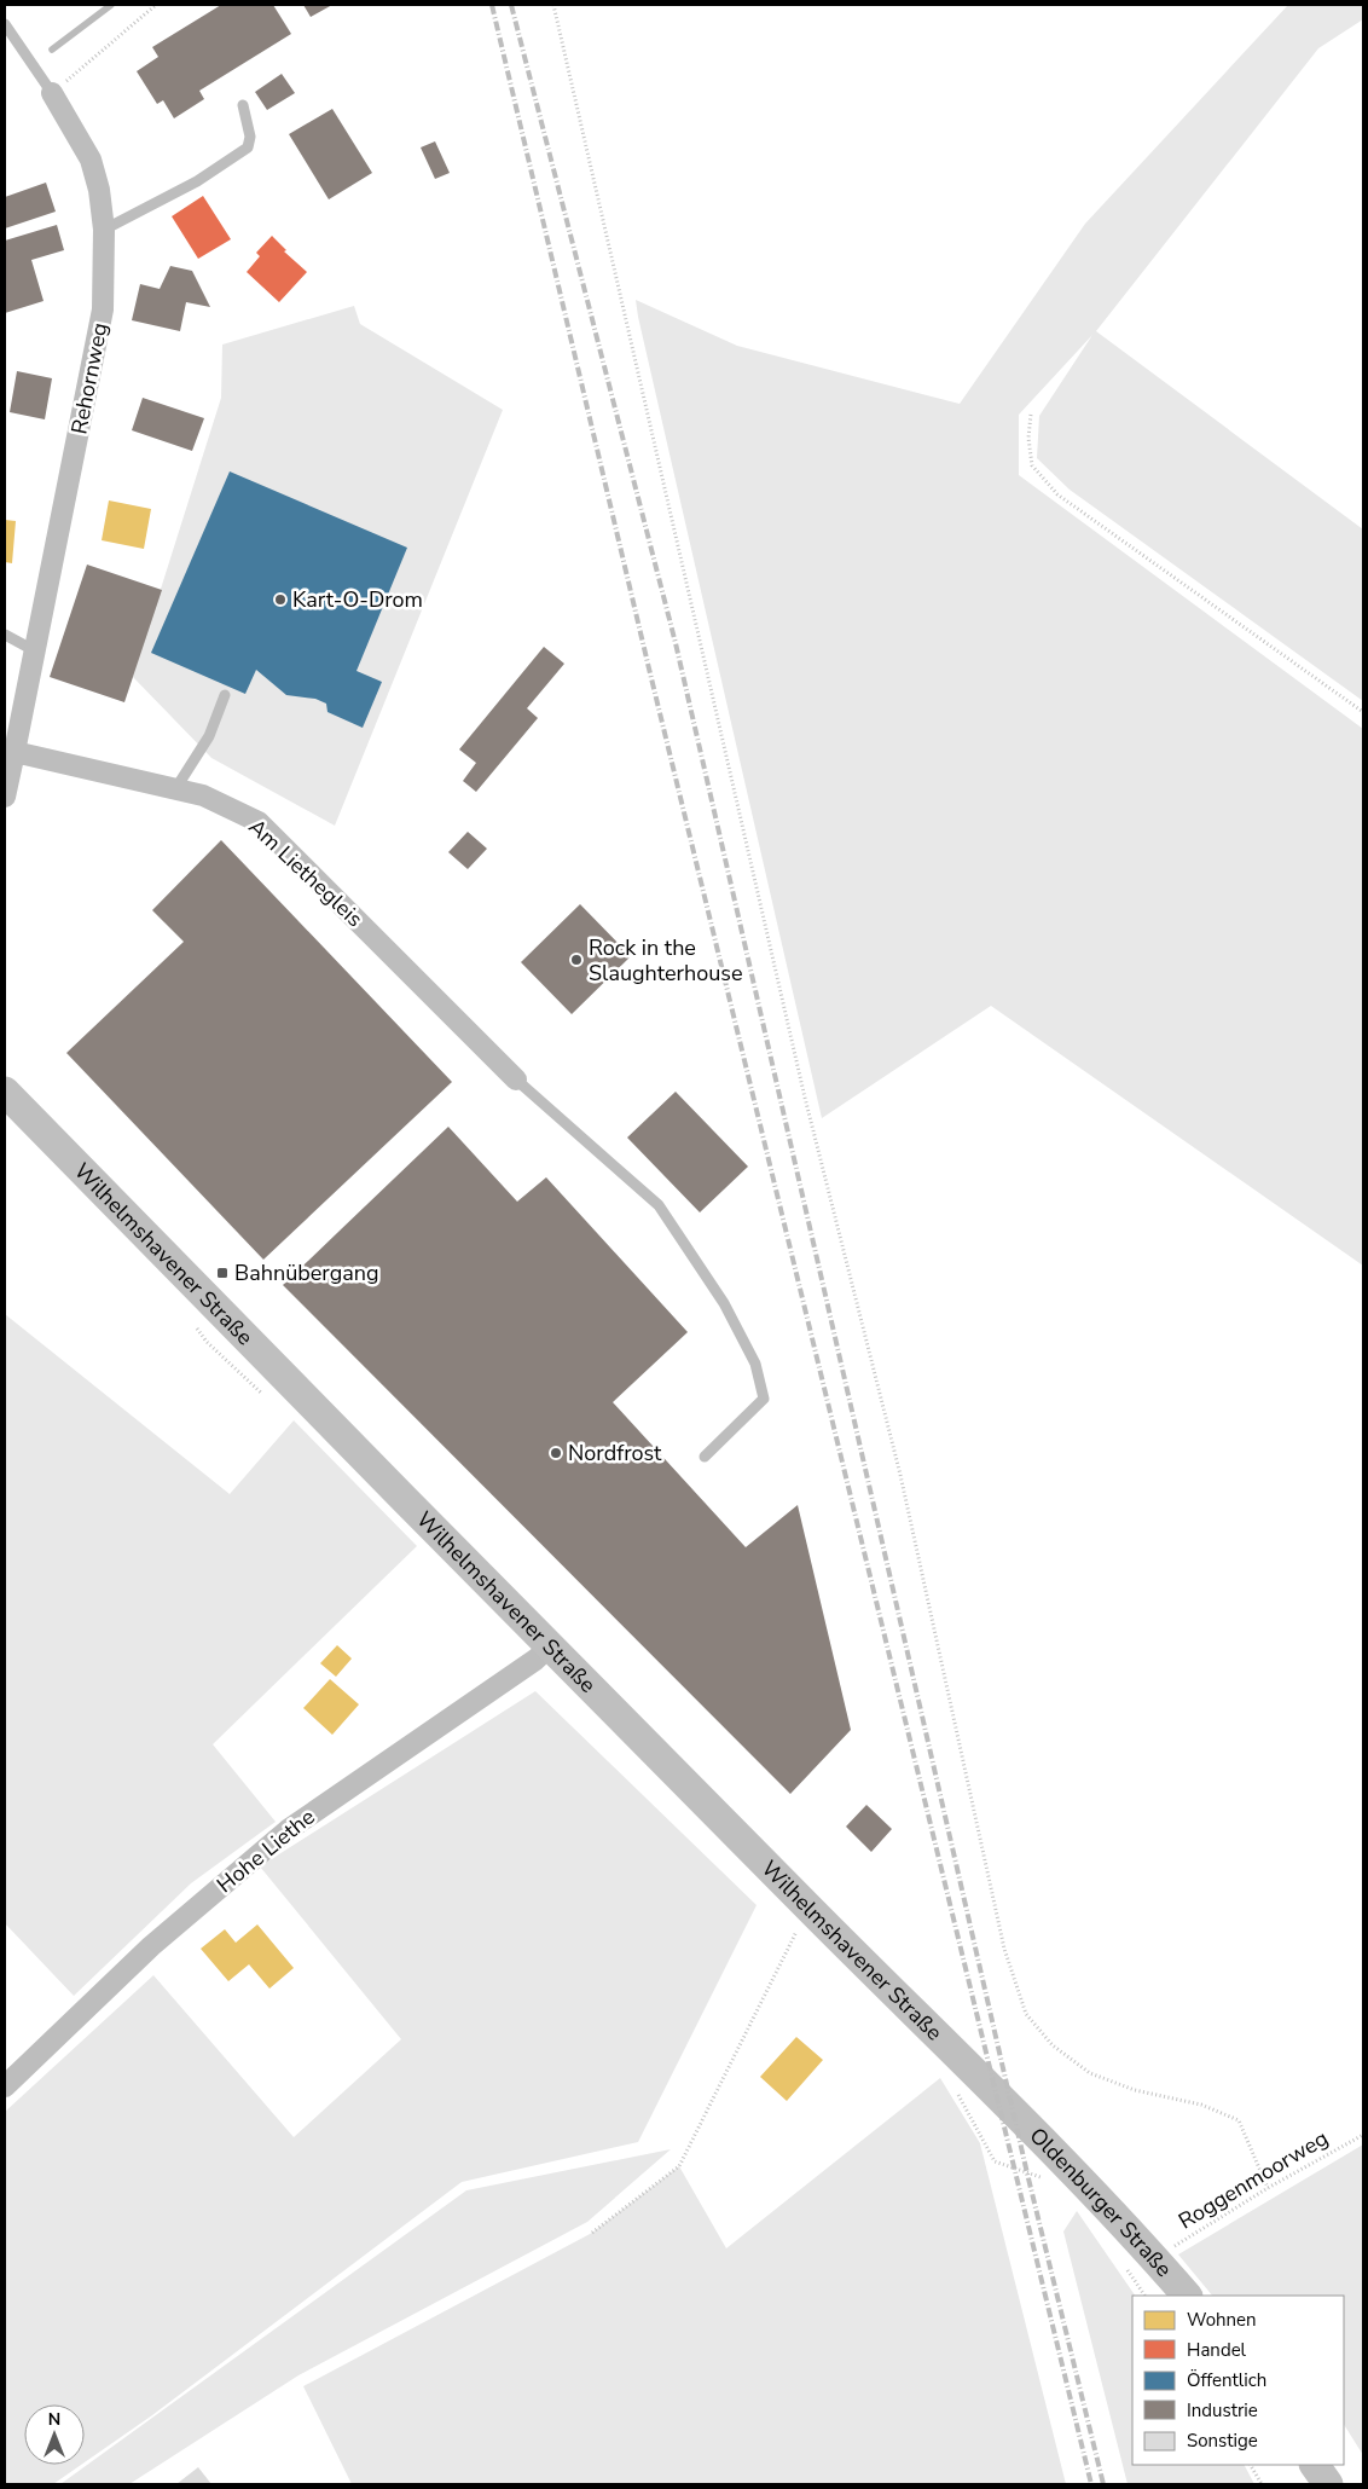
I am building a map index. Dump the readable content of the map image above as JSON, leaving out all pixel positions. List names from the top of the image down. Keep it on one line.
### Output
{"streets":{"street":["Rehornweg","Am Liethegleis","Wilhelmshavener Straße","Hohe Liethe","Oldenburger Straße"],"path":["Roggenmoorweg"]},"crossings":[["Rehornweg","Am Liethegleis"],["Wilhelmshavener Straße","Hohe Liethe"],["Wilhelmshavener Straße","Oldenburger Straße"],["Roggenmoorweg","Oldenburger Straße"]],"places":{"other":["Kart-O-Drom","Rock in the Slaughterhouse","Nordfrost"],"transit":["Bahnübergang"]},"legend":["Wohnen","Handel","Öffentlich","Industrie","Sonstige"],"north":"top"}
